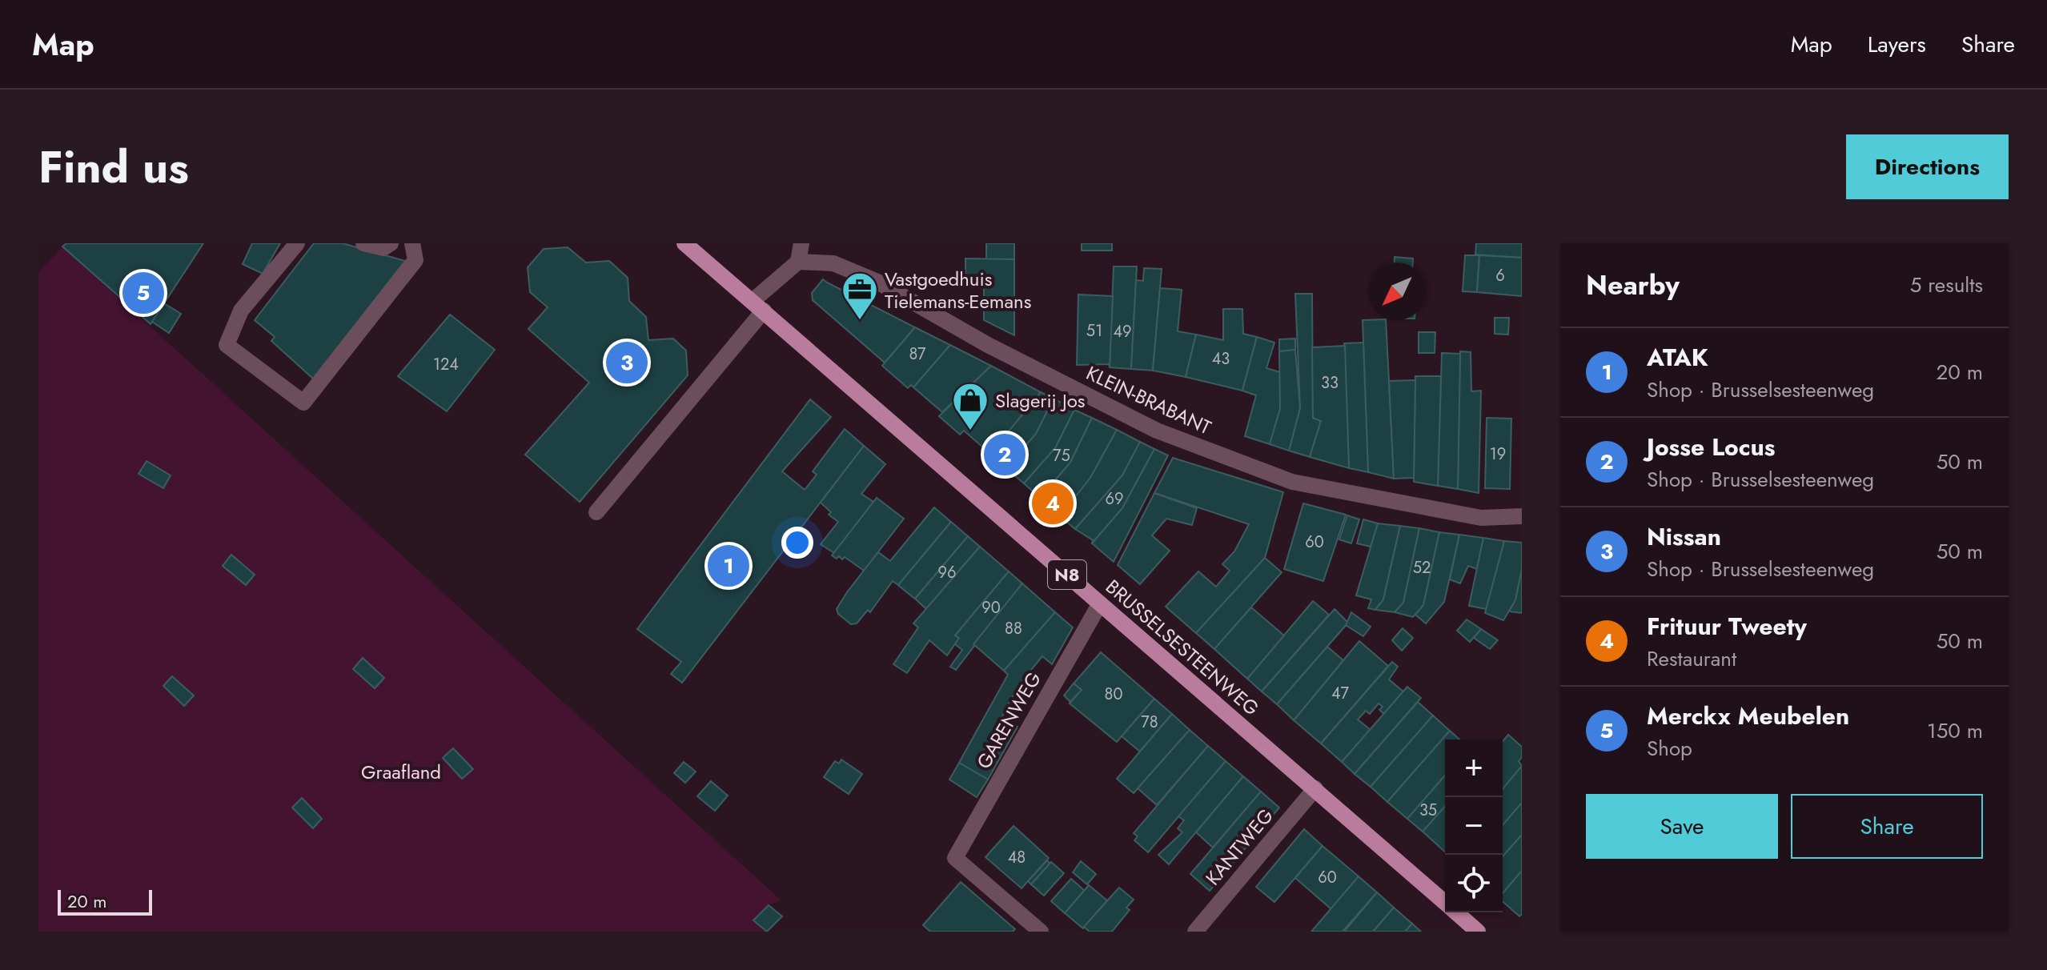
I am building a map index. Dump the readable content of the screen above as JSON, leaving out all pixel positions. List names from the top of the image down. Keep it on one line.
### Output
{"streets":{"main road":["N8","BRUSSELSESTEENWEG"],"street":["KLEIN-BRABANT","GARENWEG","KANTWEG"]},"crossings":[["BRUSSELSESTEENWEG","GARENWEG"],["BRUSSELSESTEENWEG","KANTWEG"]],"parks":["Graafland"],"places":{"office":["Vastgoedhuis Tielemans-Eemans"],"shop":["Slagerij Jos"]},"house_numbers":["6","51","49","87","43","124","33","19","75","69","60","52","96","90","88","47","80","78","35","48","60"],"scale_bar":"20 m","north":"bottom left","page":{"header":"Map","nav":["Map","Layers","Share"],"title":"Find us","buttons":["Directions",["Save","Share"]],"heading":["Nearby","5 results"],"pins":["5","3","2","4","1"],"list":[{"mark":"1","name":"ATAK","note":"Shop · Brusselsesteenweg","value":"20 m"},{"mark":"2","name":"Josse Locus","note":"Shop · Brusselsesteenweg","value":"50 m"},{"mark":"3","name":"Nissan","note":"Shop · Brusselsesteenweg","value":"50 m"},{"mark":"4","name":"Frituur Tweety","note":"Restaurant","value":"50 m"},{"mark":"5","name":"Merckx Meubelen","note":"Shop","value":"150 m"}],"map_buttons":["+","−"],"scale":"20 m"}}
